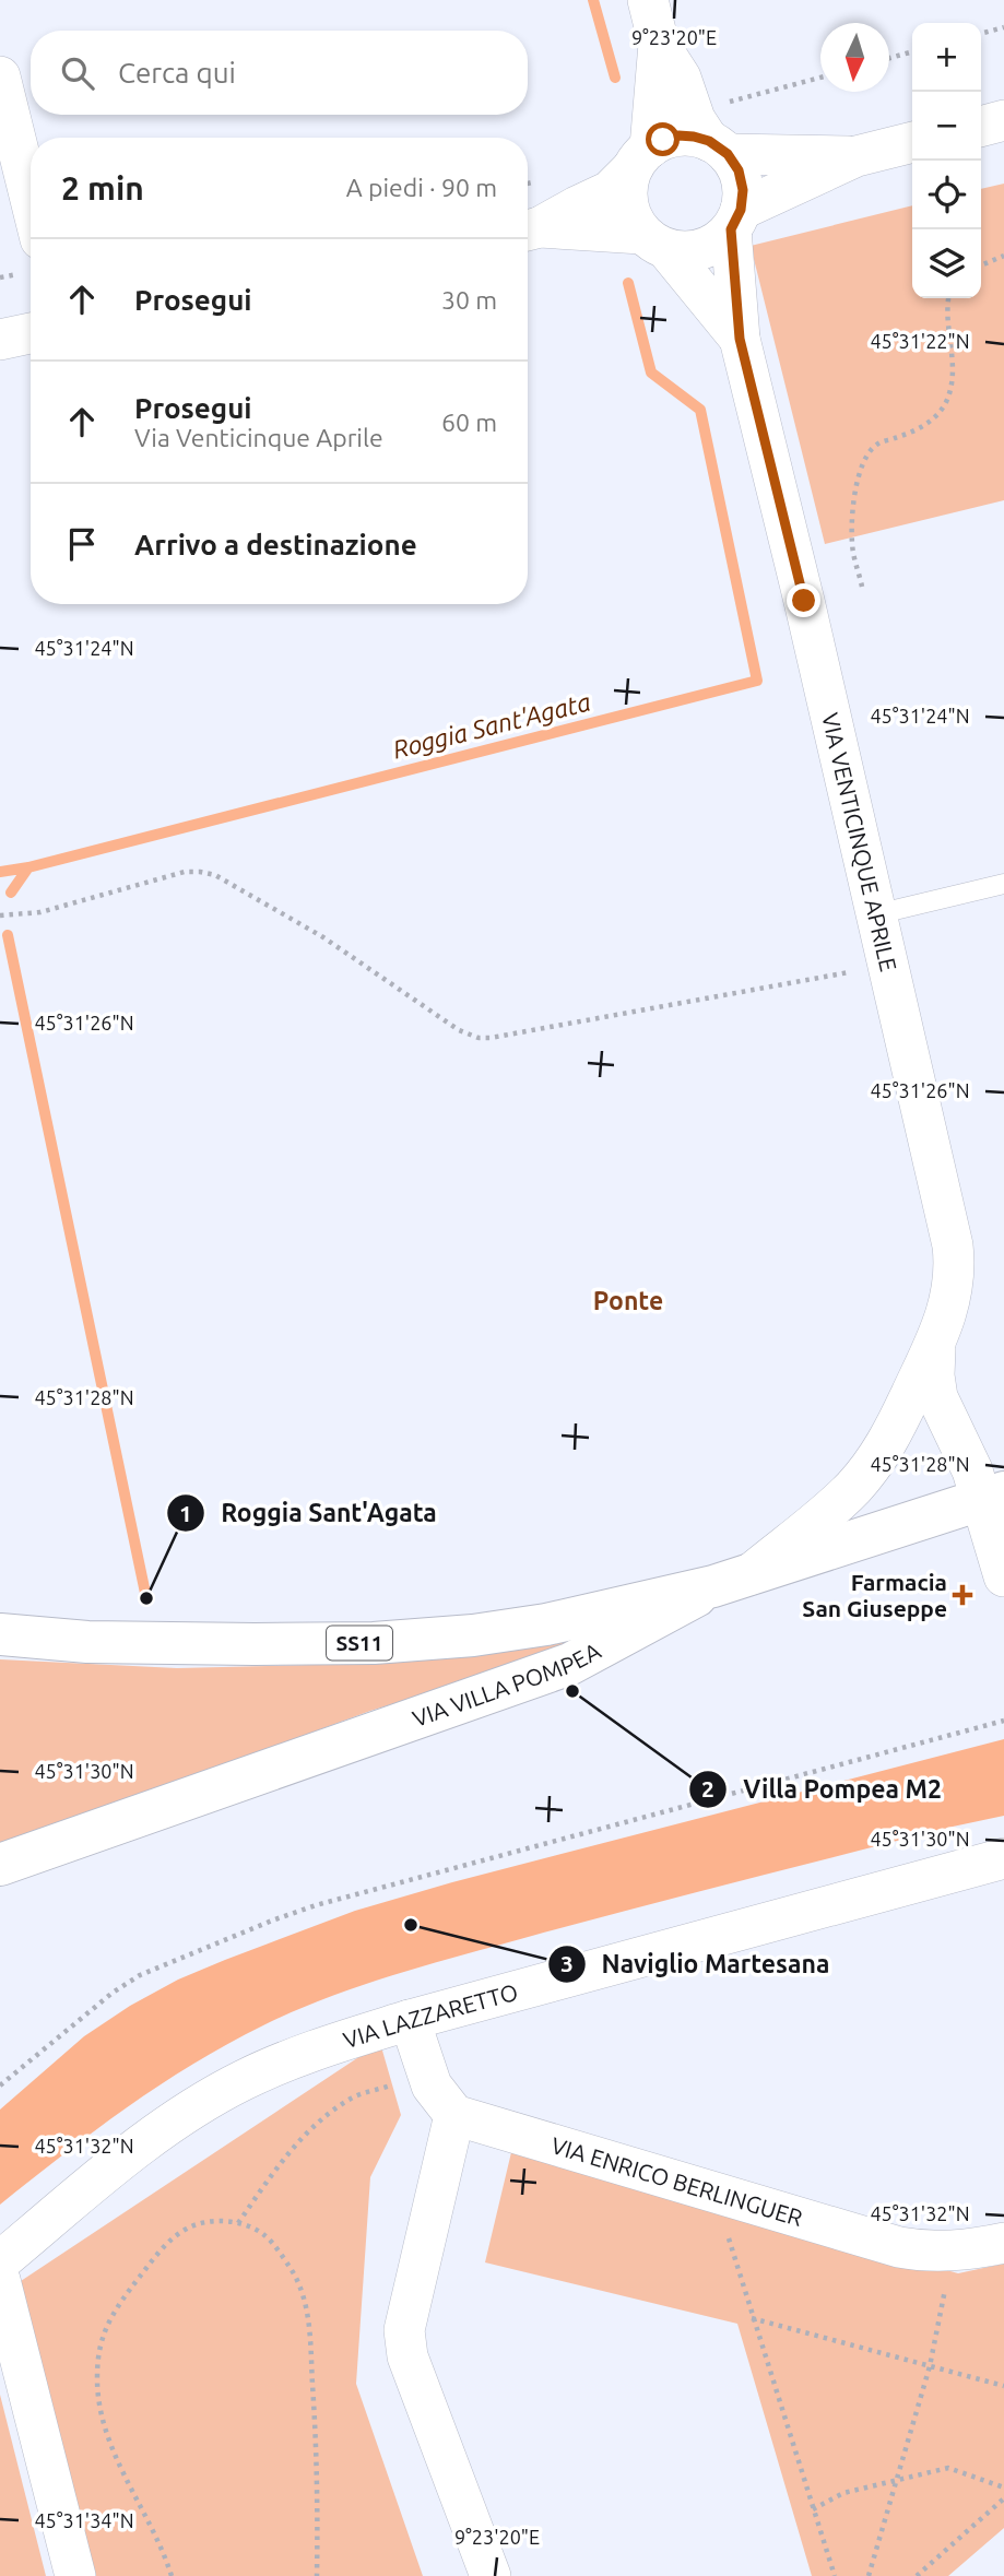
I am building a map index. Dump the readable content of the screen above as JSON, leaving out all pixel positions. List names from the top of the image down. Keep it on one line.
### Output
{"streets":{"main road":["SS11","VIA VILLA POMPEA"],"street":["VIA VENTICINQUE APRILE","VIA LAZZARETTO","VIA ENRICO BERLINGUER"]},"crossings":[["VIA VENTICINQUE APRILE","SS11"],["VIA VENTICINQUE APRILE","VIA VILLA POMPEA"],["SS11","VIA VILLA POMPEA"]],"districts":["Ponte"],"water":["Roggia Sant'Agata"],"places":{"health":["Farmacia San Giuseppe"],"other":["Roggia Sant'Agata","Villa Pompea M2","Naviglio Martesana"]},"north":"bottom","page":{"map_buttons":["+","−"],"search":"Cerca qui","heading":["2 min","A piedi · 90 m"],"list":[["Prosegui","30 m"],["Prosegui","Via Venticinque Aprile","60 m"],"Arrivo a destinazione"]},"coordinates":["9°23'20\"E","45°31'22\"N","45°31'24\"N","45°31'26\"N","45°31'28\"N","45°31'30\"N","45°31'32\"N","45°31'34\"N"]}
